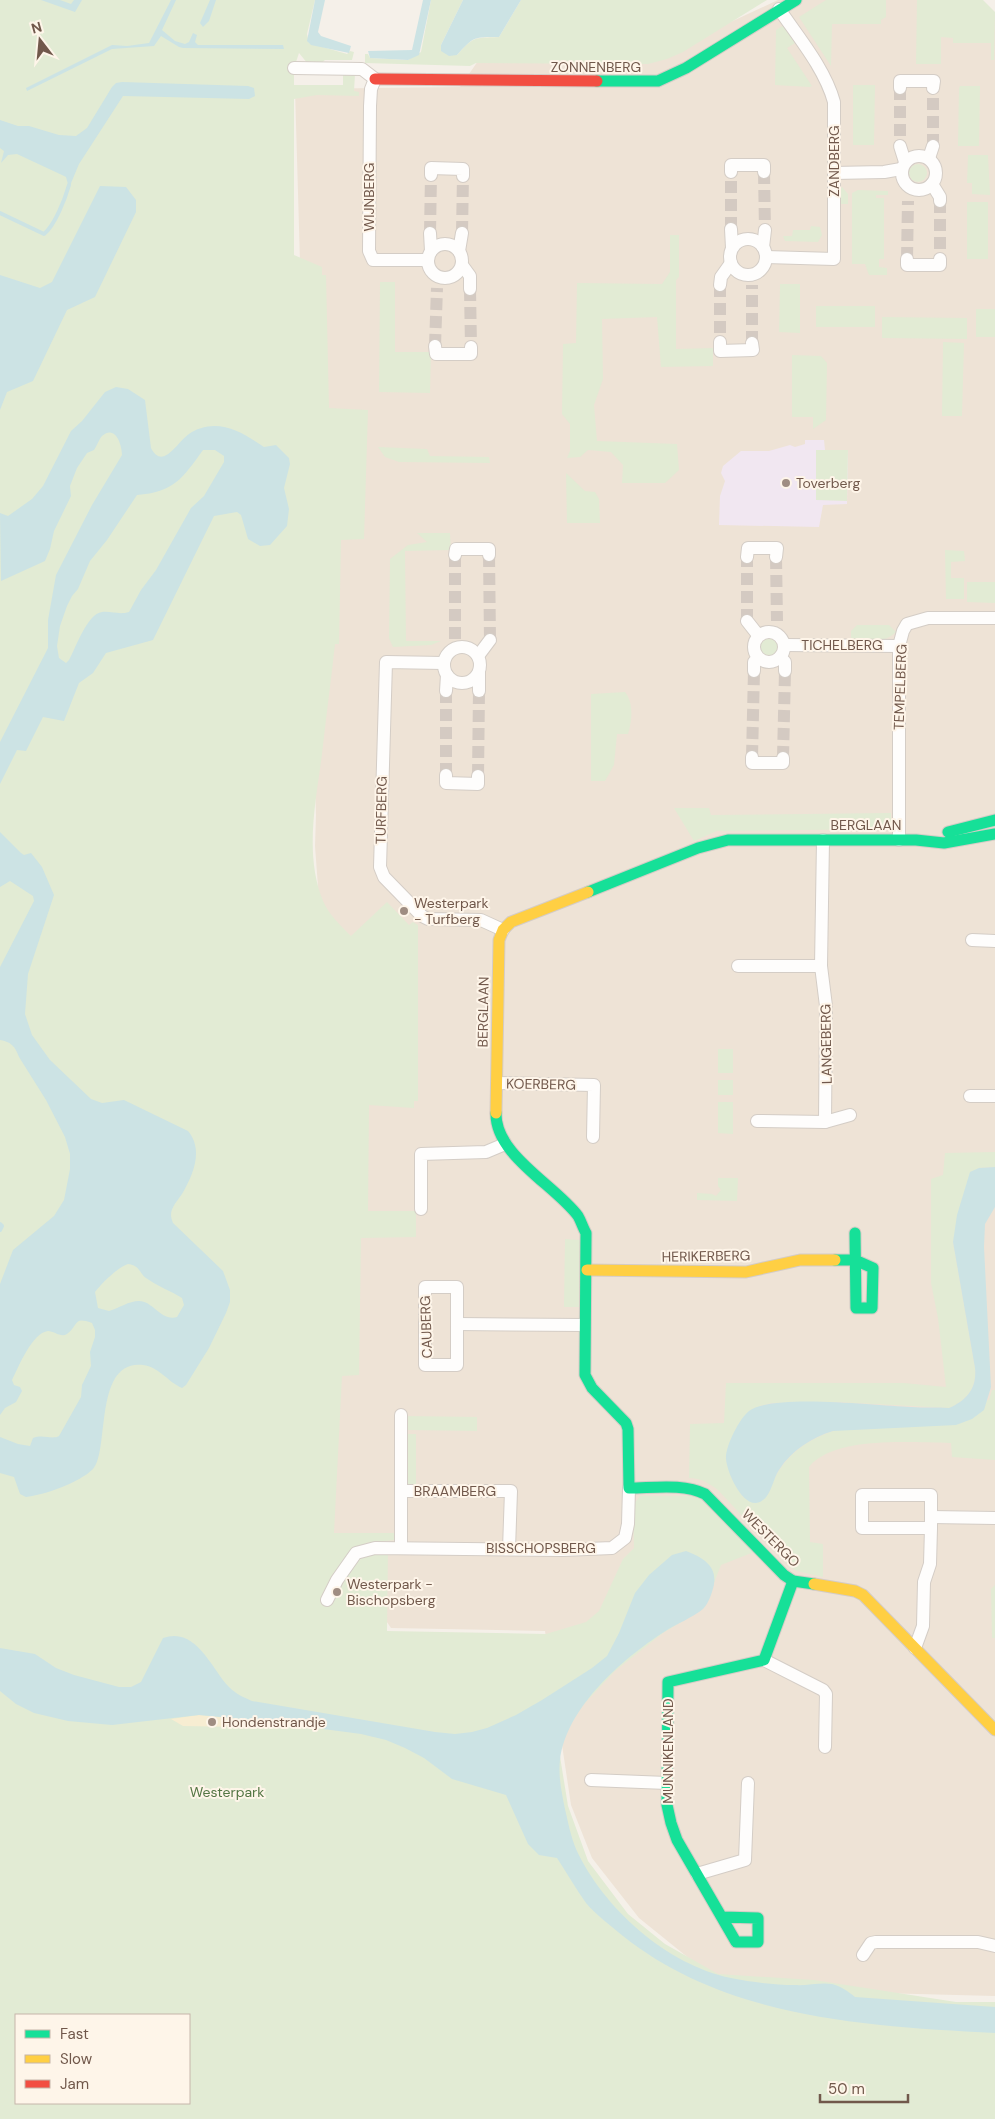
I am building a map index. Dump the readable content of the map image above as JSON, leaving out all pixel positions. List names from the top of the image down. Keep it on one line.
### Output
{"streets":{"street":["ZONNENBERG","ZANDBERG","WIJNBERG","TICHELBERG","TEMPELBERG","TURFBERG","BERGLAAN","LANGEBERG","KOERBERG","HERIKERBERG","CAUBERG","BRAAMBERG","WESTERGO","BISSCHOPSBERG","MUNNIKENLAND"]},"crossings":[["ZONNENBERG","ZANDBERG"],["ZONNENBERG","WIJNBERG"],["TICHELBERG","TEMPELBERG"],["TEMPELBERG","BERGLAAN"],["TURFBERG","BERGLAAN"],["BERGLAAN","LANGEBERG"],["BERGLAAN","KOERBERG"],["BERGLAAN","HERIKERBERG"],["BERGLAAN","WESTERGO"],["BERGLAAN","BISSCHOPSBERG"],["BRAAMBERG","BISSCHOPSBERG"],["WESTERGO","BISSCHOPSBERG"]],"parks":["Westerpark"],"places":["Toverberg","Westerpark - Turfberg","Westerpark - Bischopsberg","Hondenstrandje"],"legend":["Fast","Slow","Jam"],"scale_bar":"50 m","north":"top"}
